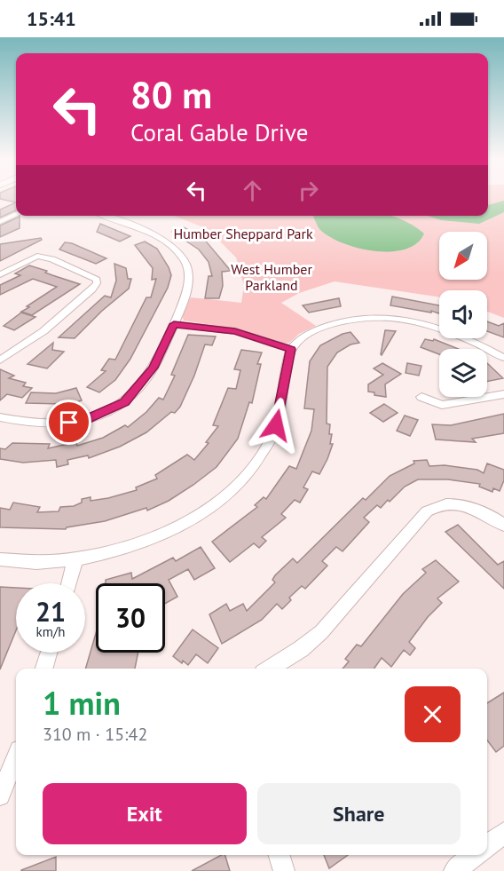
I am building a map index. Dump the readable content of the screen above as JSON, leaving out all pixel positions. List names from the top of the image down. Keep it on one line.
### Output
{"parks":["Humber Sheppard Park","West Humber Parkland"],"north":"bottom left","page":{"status":"15:41","turn":["80 m","Coral Gable Drive"],"speed":"21 km/h","limit":"30","heading":["1 min","310 m · 15:42"],"buttons":["Exit","Share"]}}
